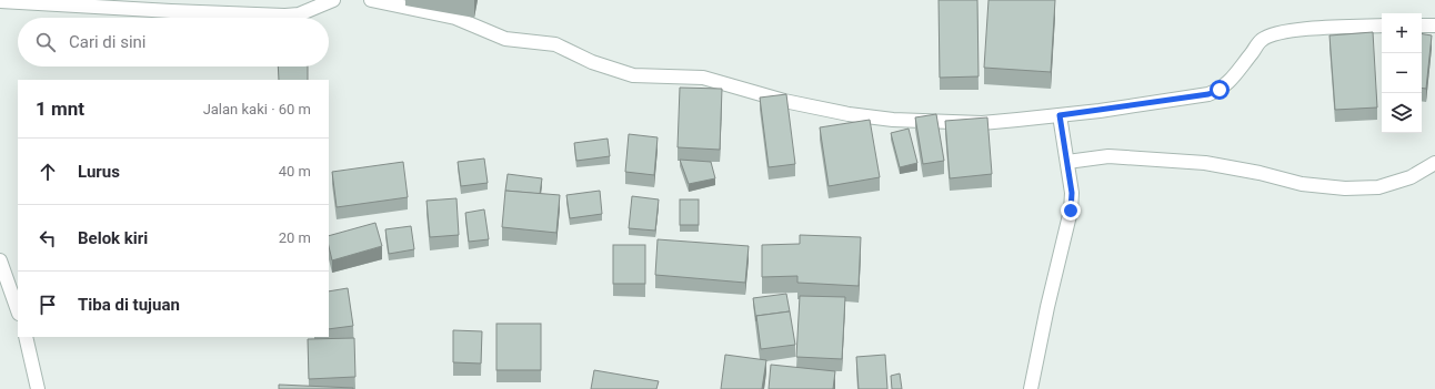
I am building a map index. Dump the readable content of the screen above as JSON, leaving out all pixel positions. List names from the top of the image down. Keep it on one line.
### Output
{"page":{"map_buttons":["+","−"],"search":"Cari di sini","heading":["1 mnt","Jalan kaki · 60 m"],"list":[["Lurus","40 m"],["Belok kiri","20 m"],"Tiba di tujuan"]}}
